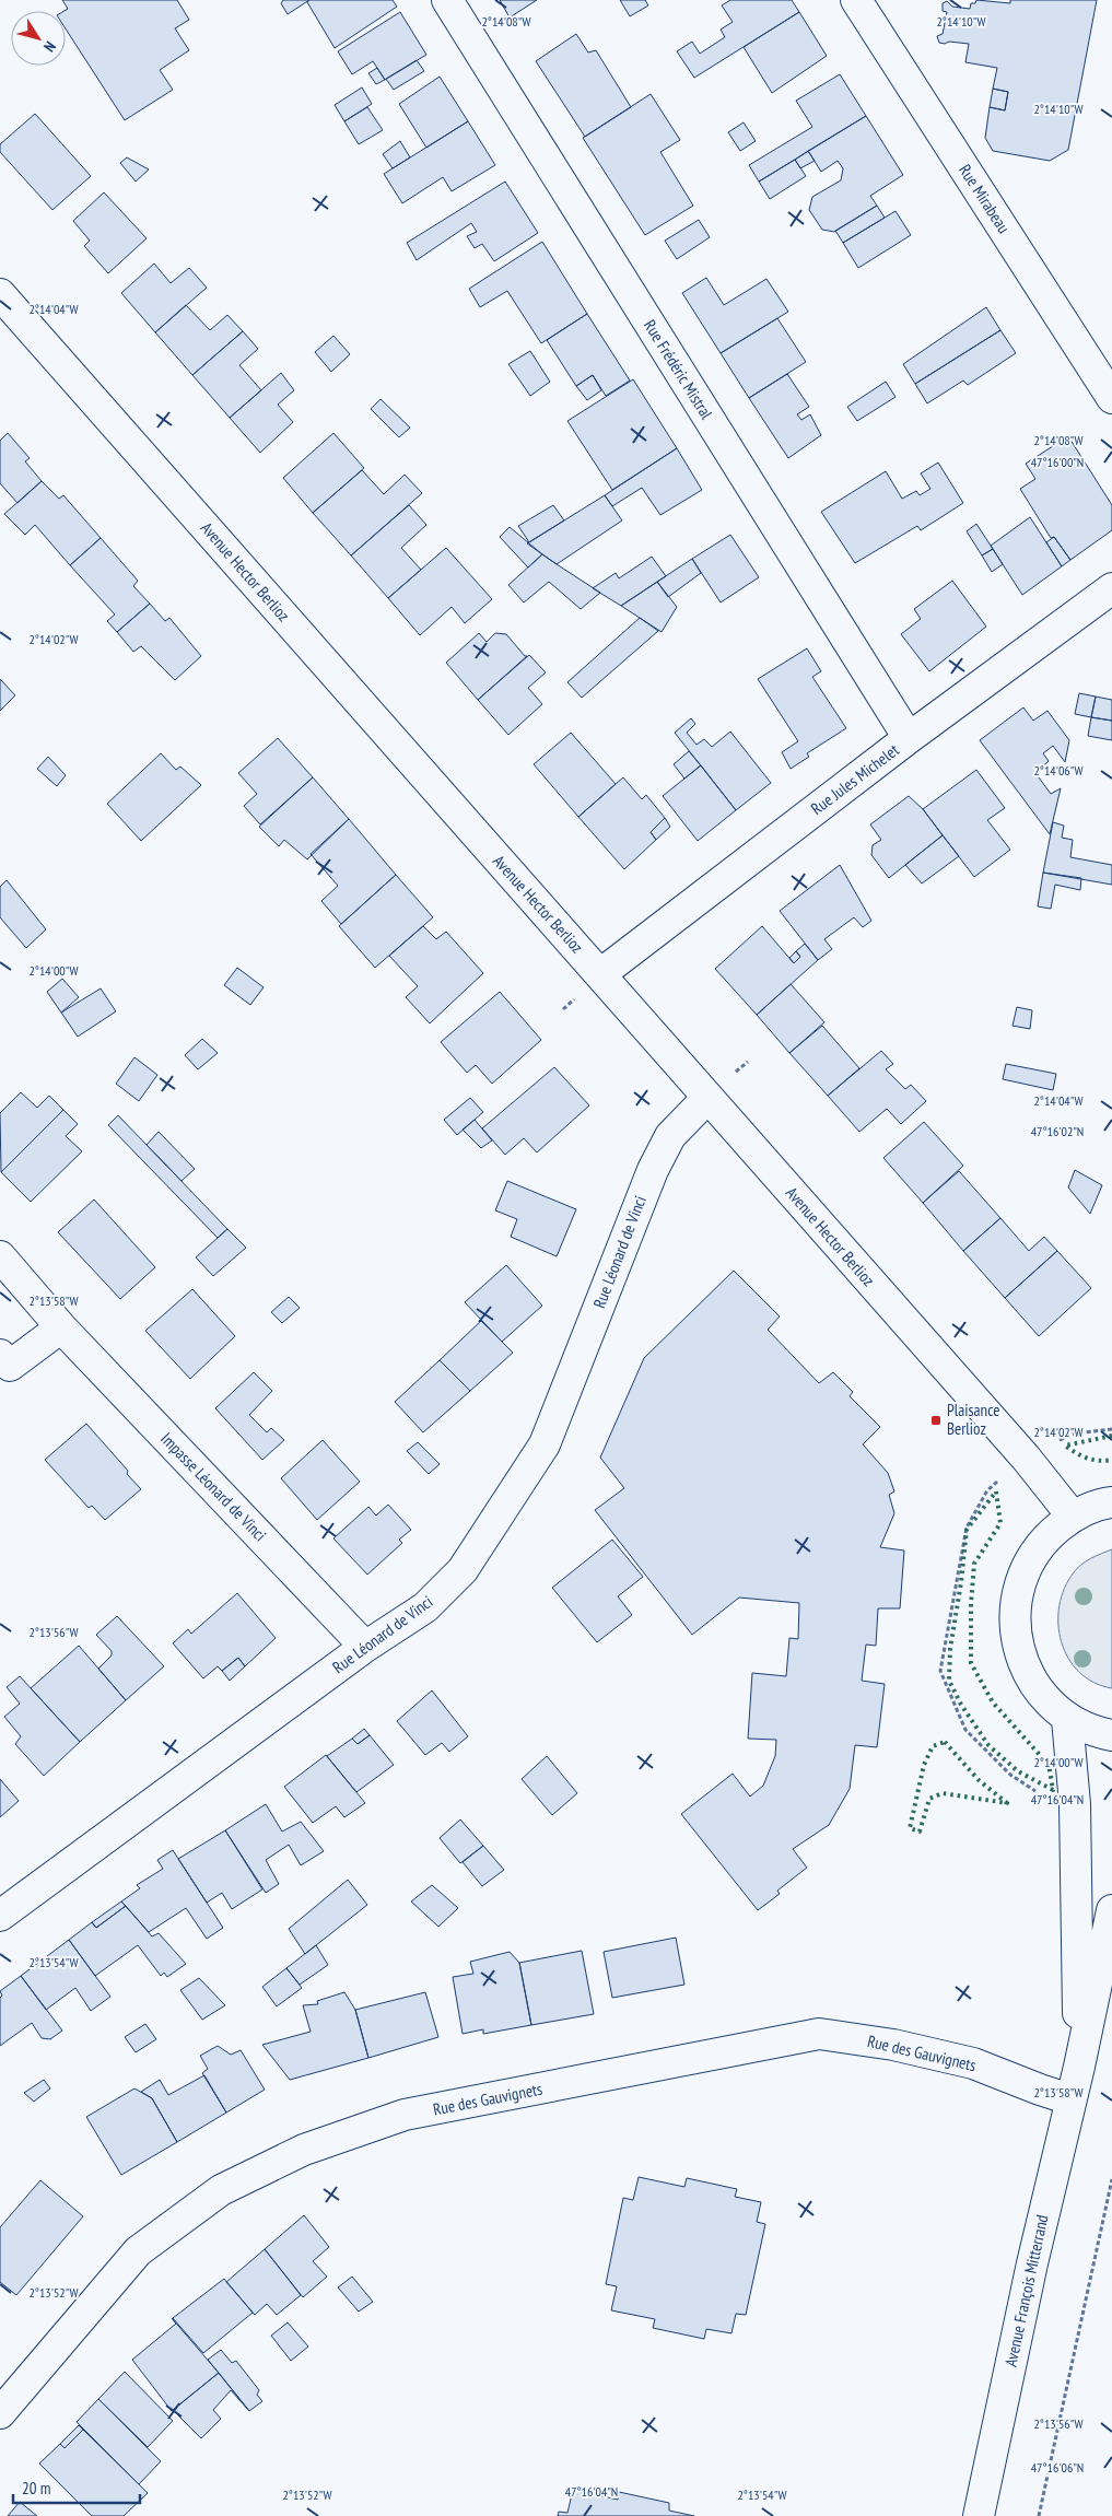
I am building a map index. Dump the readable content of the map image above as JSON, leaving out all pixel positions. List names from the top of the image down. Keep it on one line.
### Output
{"streets":{"street":["Rue Mirabeau","Rue Frédéric Mistral","Avenue Hector Berlioz","Rue Jules Michelet","Rue Léonard de Vinci","Impasse Léonard de Vinci","Rue des Gauvignets","Avenue François Mitterrand"]},"crossings":[["Rue Frédéric Mistral","Rue Jules Michelet"],["Avenue Hector Berlioz","Rue Jules Michelet"],["Avenue Hector Berlioz","Rue Léonard de Vinci"],["Rue Léonard de Vinci","Impasse Léonard de Vinci"],["Rue des Gauvignets","Avenue François Mitterrand"]],"places":{"transit":["Plaisance Berlioz"]},"scale_bar":"20 m","north":"bottom right","coordinates":["2°14'08\"W","2°14'10\"W","2°14'04\"W","47°16'00\"N","2°14'02\"W","2°14'06\"W","2°14'00\"W","47°16'02\"N","2°13'58\"W","2°13'56\"W","47°16'04\"N","2°13'54\"W","2°13'52\"W","47°16'06\"N"]}
